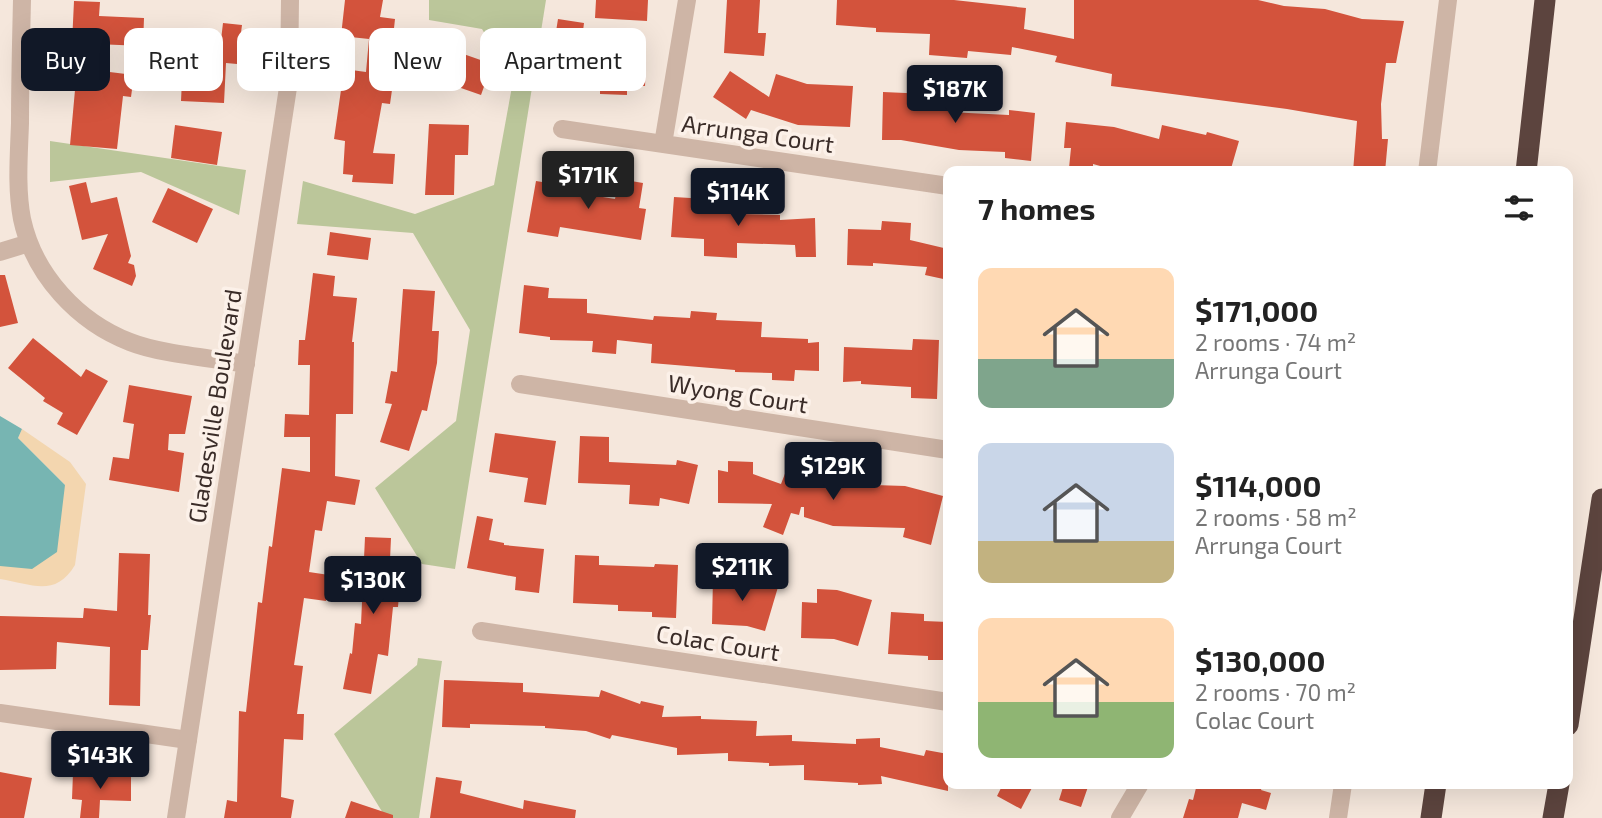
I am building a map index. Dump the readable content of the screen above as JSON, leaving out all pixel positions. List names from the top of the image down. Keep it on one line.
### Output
{"streets":{"street":["Arrunga Court","Wyong Court","Gladesville Boulevard","Colac Court"]},"page":{"chip":["Buy","Rent","Filters","New","Apartment"],"price":["$187K","$171K","$114K","$129K","$211K","$130K","$143K"],"heading":"7 homes","list":[{"name":"$171,000","note":"2 rooms · 74 m² · Arrunga Court"},{"name":"$114,000","note":"2 rooms · 58 m² · Arrunga Court"},{"name":"$130,000","note":"2 rooms · 70 m² · Colac Court"}]}}
